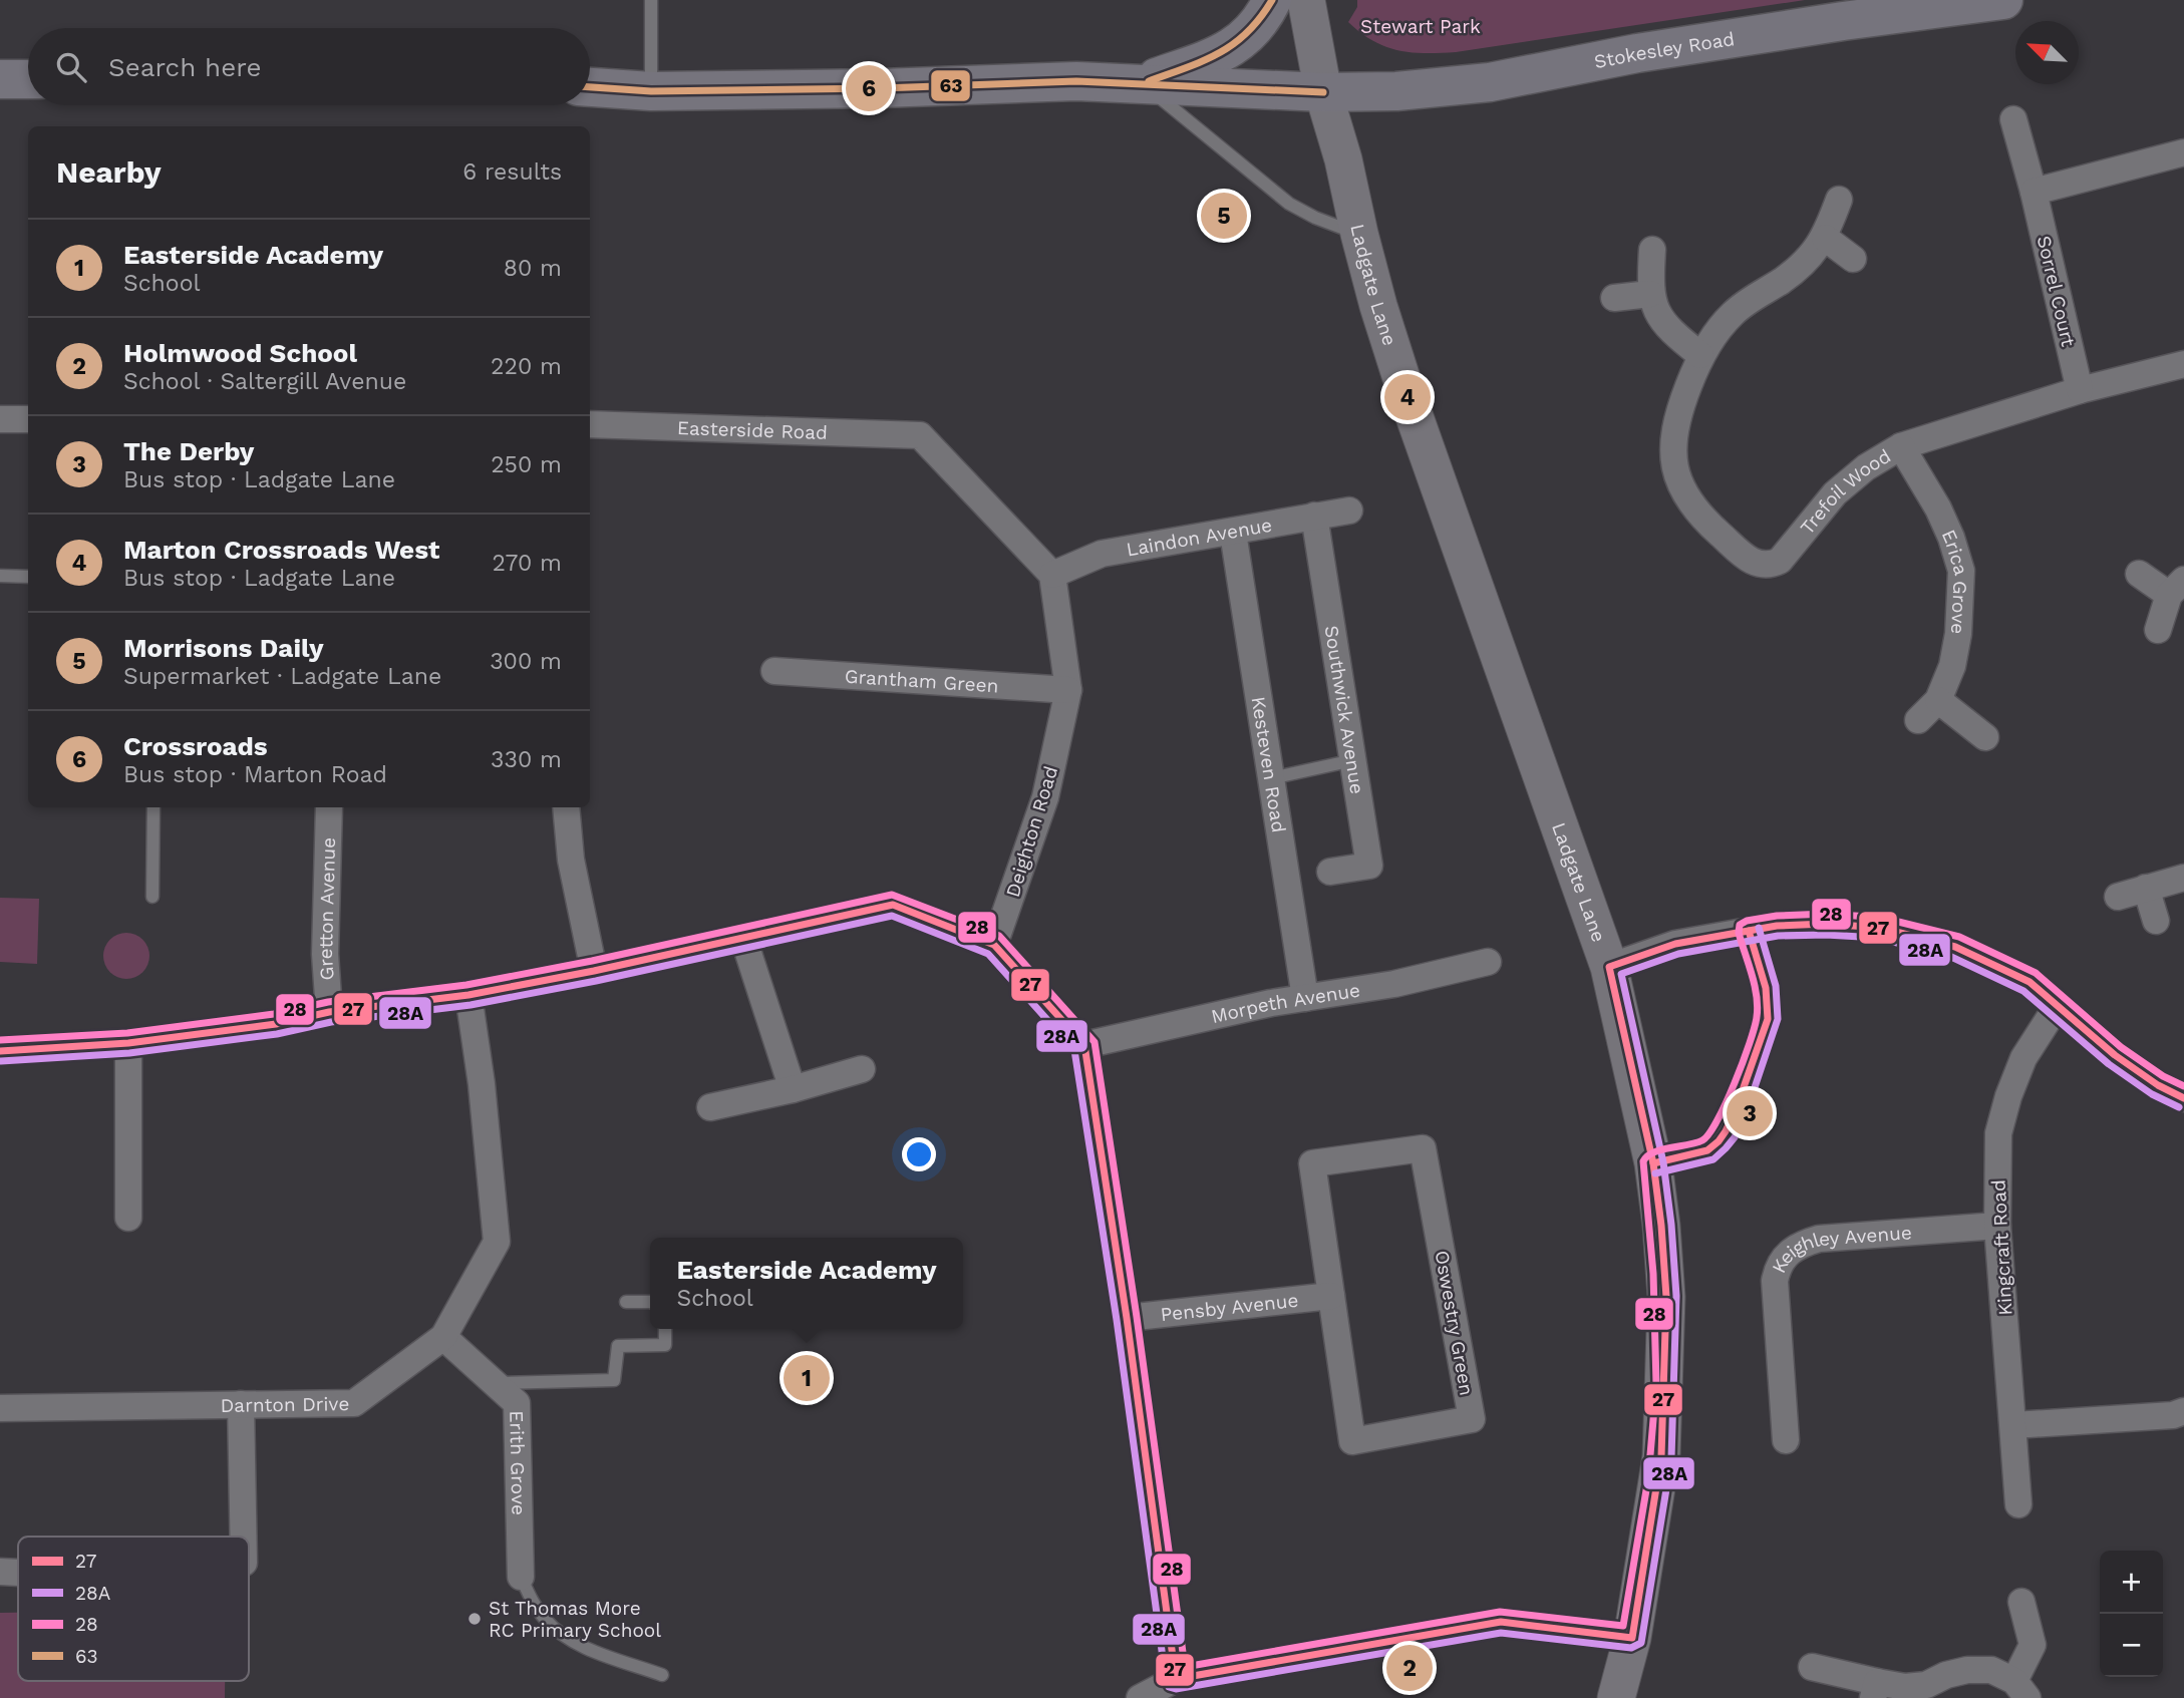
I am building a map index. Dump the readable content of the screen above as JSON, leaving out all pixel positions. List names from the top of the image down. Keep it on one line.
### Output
{"streets":{"main road":["Stokesley Road","Ladgate Lane"],"street":["Sorrel Court","Easterside Road","Trefoil Wood","Laindon Avenue","Erica Grove","Grantham Green","Southwick Avenue","Kesteven Road","Deighton Road","Gretton Avenue","Morpeth Avenue","Kingcraft Road","Keighley Avenue","Pensby Avenue","Oswestry Green","Darnton Drive","Erith Grove"]},"crossings":[["Stokesley Road","Ladgate Lane"],["Sorrel Court","Trefoil Wood"],["Easterside Road","Laindon Avenue"],["Easterside Road","Deighton Road"],["Trefoil Wood","Erica Grove"],["Laindon Avenue","Southwick Avenue"],["Laindon Avenue","Kesteven Road"],["Laindon Avenue","Deighton Road"],["Grantham Green","Deighton Road"],["Kesteven Road","Morpeth Avenue"],["Kingcraft Road","Keighley Avenue"],["Pensby Avenue","Oswestry Green"],["Darnton Drive","Erith Grove"]],"parks":["Stewart Park"],"places":["St Thomas More RC Primary School"],"lines":["transit line 63","transit line 28","transit line 27","transit line 28A"],"legend":["27","28A","28","63"],"north":"top left","page":{"search":"Search here","pins":["6","5","4","3","1","2"],"heading":["Nearby","6 results"],"list":[{"mark":"1","name":"Easterside Academy","note":"School","value":"80 m"},{"mark":"2","name":"Holmwood School","note":"School · Saltergill Avenue","value":"220 m"},{"mark":"3","name":"The Derby","note":"Bus stop · Ladgate Lane","value":"250 m"},{"mark":"4","name":"Marton Crossroads West","note":"Bus stop · Ladgate Lane","value":"270 m"},{"mark":"5","name":"Morrisons Daily","note":"Supermarket · Ladgate Lane","value":"300 m"},{"mark":"6","name":"Crossroads","note":"Bus stop · Marton Road","value":"330 m"}],"popup":["Easterside Academy","School"],"map_buttons":["+","−"]}}
